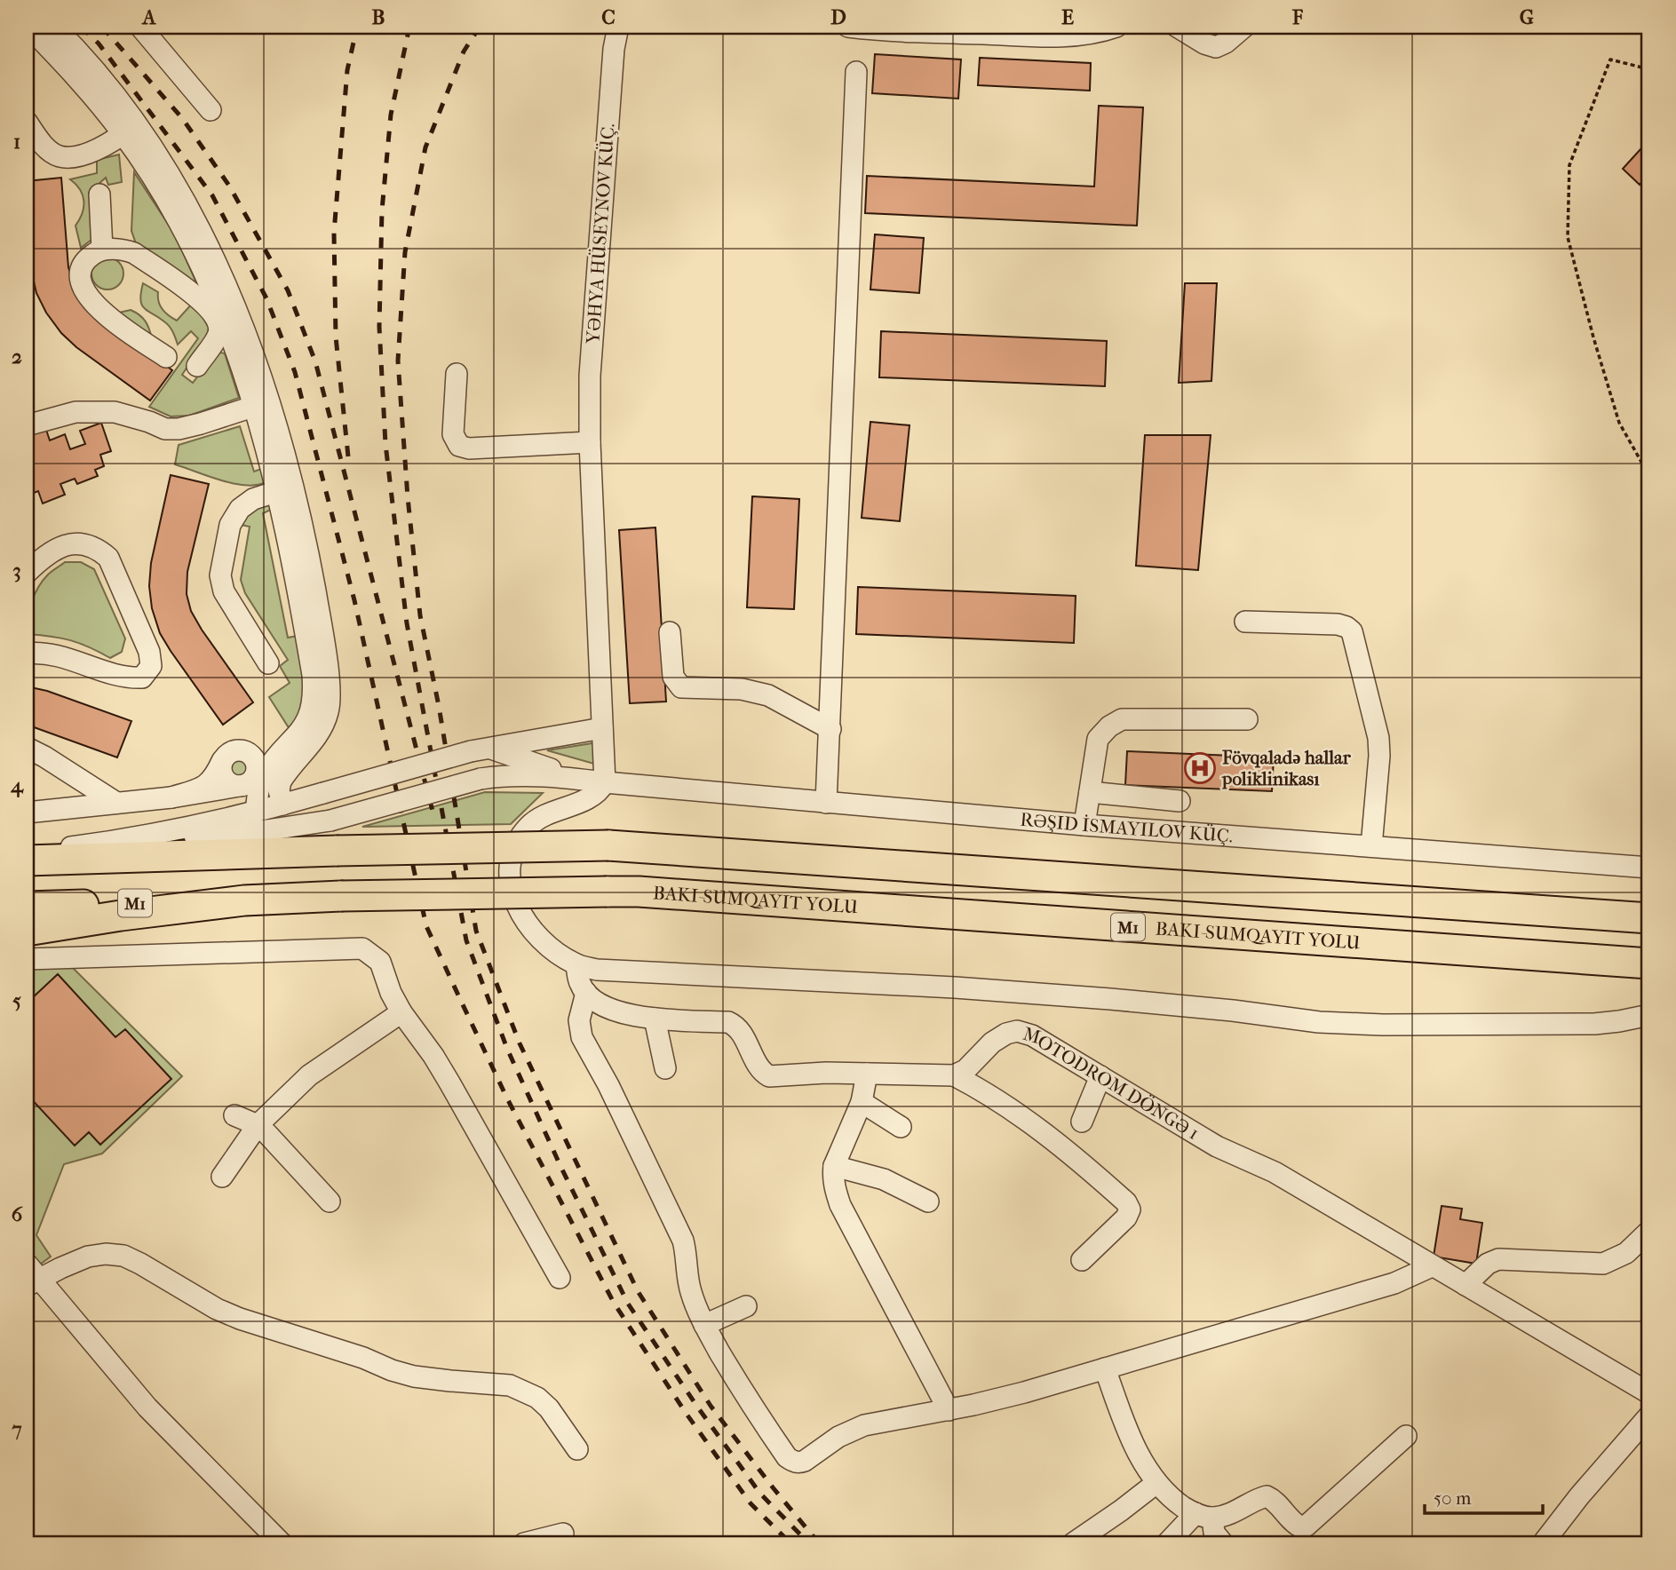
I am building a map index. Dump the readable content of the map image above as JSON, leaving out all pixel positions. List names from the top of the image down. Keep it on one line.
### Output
{"streets":{"highway":["M1"],"street":["YƏHYA HÜSEYNOV KÜÇ.","MOTODROM DÖNGƏ 1"]},"places":{"hospital":["Fövqaladə hallar poliklinikası"]},"scale_bar":"50 m","grid":{"columns":["A","B","C","D","E","F","G"],"rows":["1","2","3","4","5","6","7"]}}
